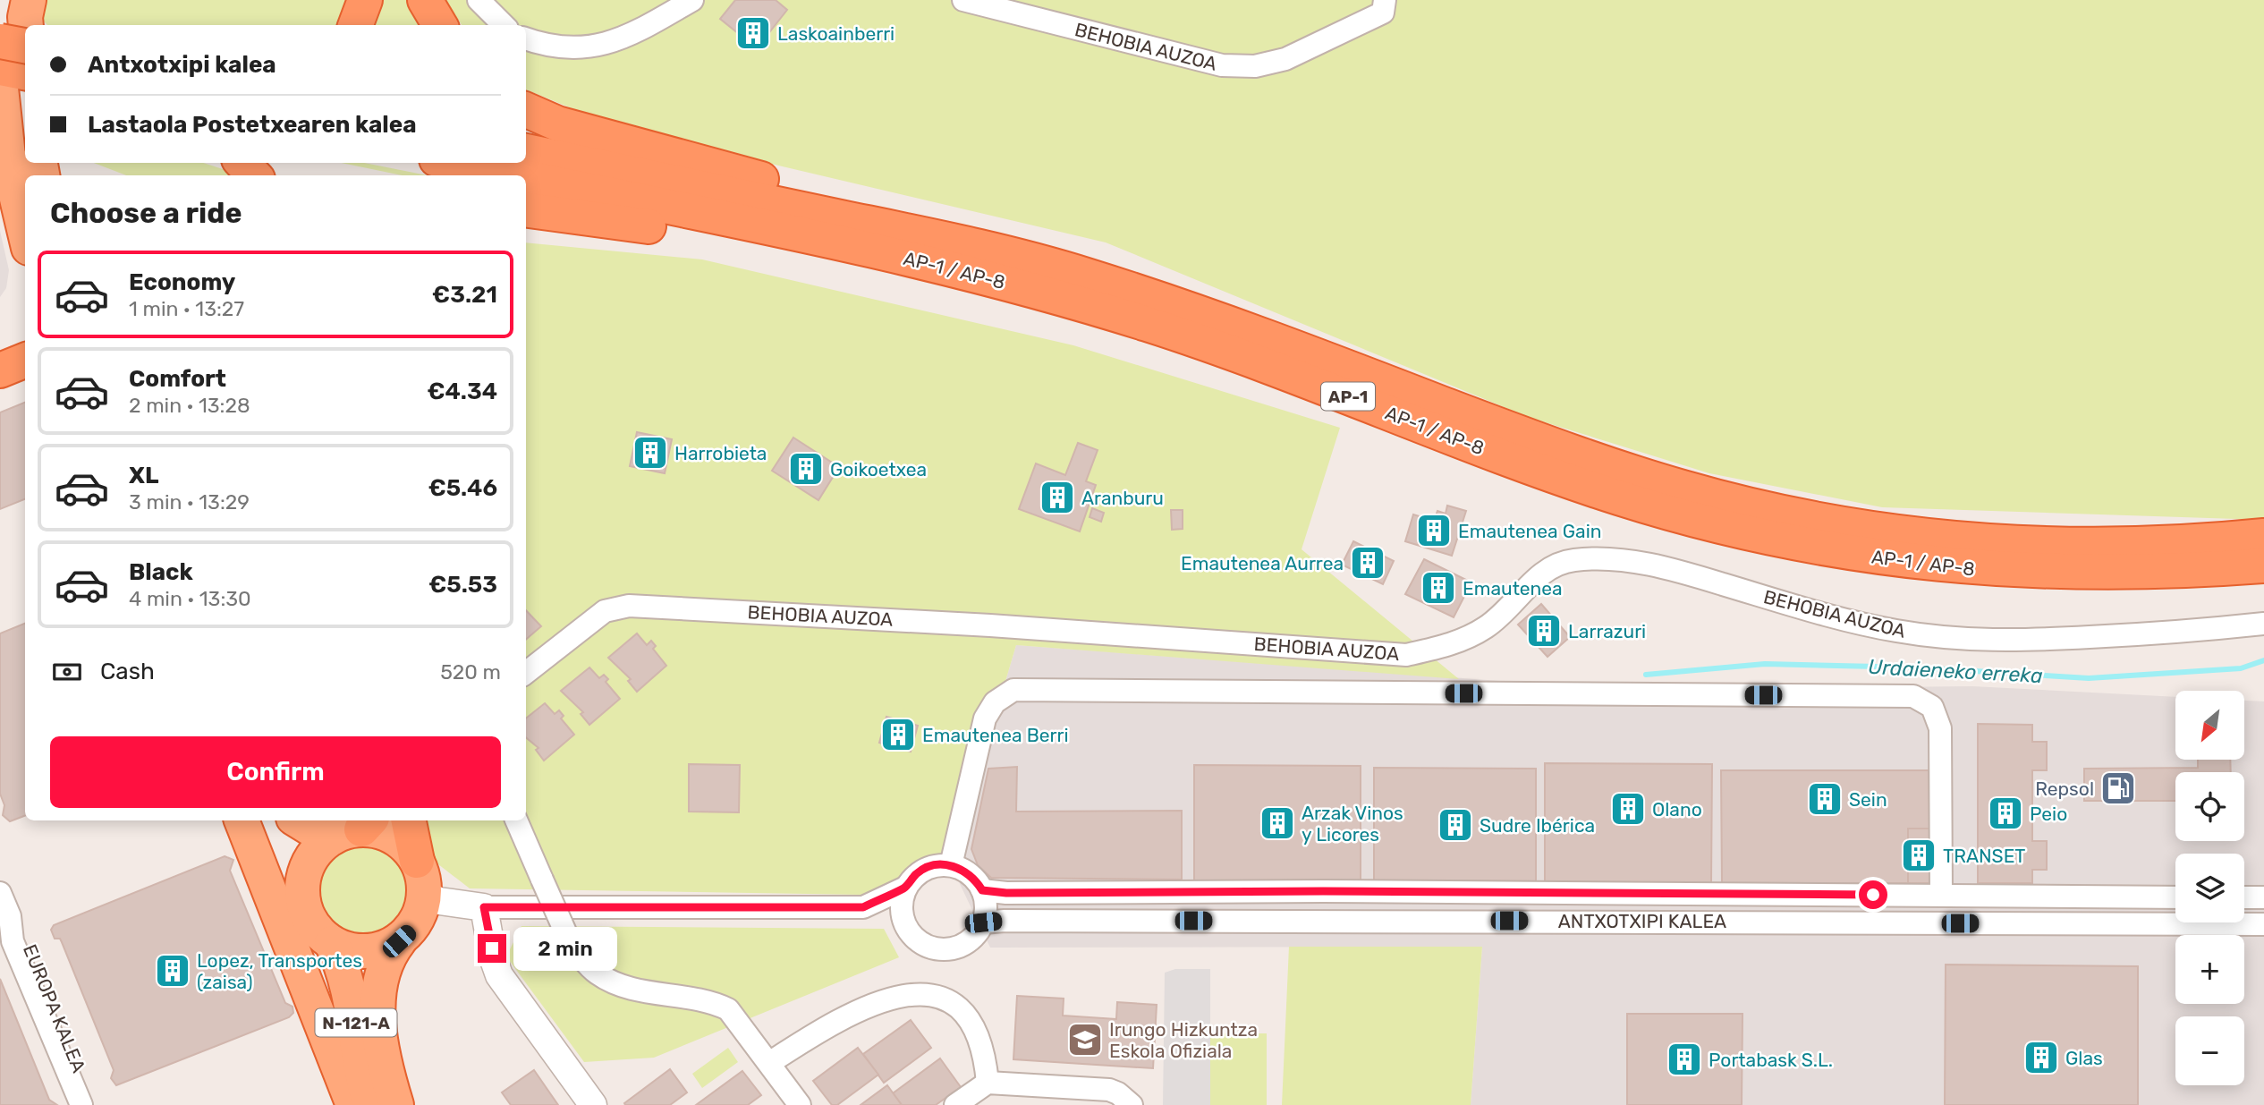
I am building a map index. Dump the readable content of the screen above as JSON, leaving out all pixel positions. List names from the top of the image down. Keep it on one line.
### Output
{"streets":{"highway":["AP-1 / AP-8","AP-1","N-121-A"],"street":["BEHOBIA AUZOA","ANTXOTXIPI KALEA","EUROPA KALEA"]},"water":["Urdaieneko erreka"],"places":{"building":["Laskoainberri","Harrobieta","Goikoetxea","Aranburu","Emautenea Gain","Emautenea Aurrea","Emautenea","Larrazuri","Emautenea Berri","Sein","Olano","Peio","Arzak Vinos y Licores","Sudre Ibérica","TRANSET","Lopez, Transportes (zaisa)","Glas","Portabask S.L."],"fuel station":["Repsol"],"school or university":["Irungo Hizkuntza Eskola Ofiziala"]},"north":"bottom left","page":{"banner":["Antxotxipi kalea","Lastaola Postetxearen kalea"],"heading":"Choose a ride","list":[{"name":"Economy","note":"1 min · 13:27","value":"€3.21"},{"name":"Comfort","note":"2 min · 13:28","value":"€4.34"},{"name":"XL","note":"3 min · 13:29","value":"€5.46"},{"name":"Black","note":"4 min · 13:30","value":"€5.53"}],"pay":["Cash","520 m"],"map_buttons":["+","−"],"buttons":"Confirm","bubble":"2 min"}}
